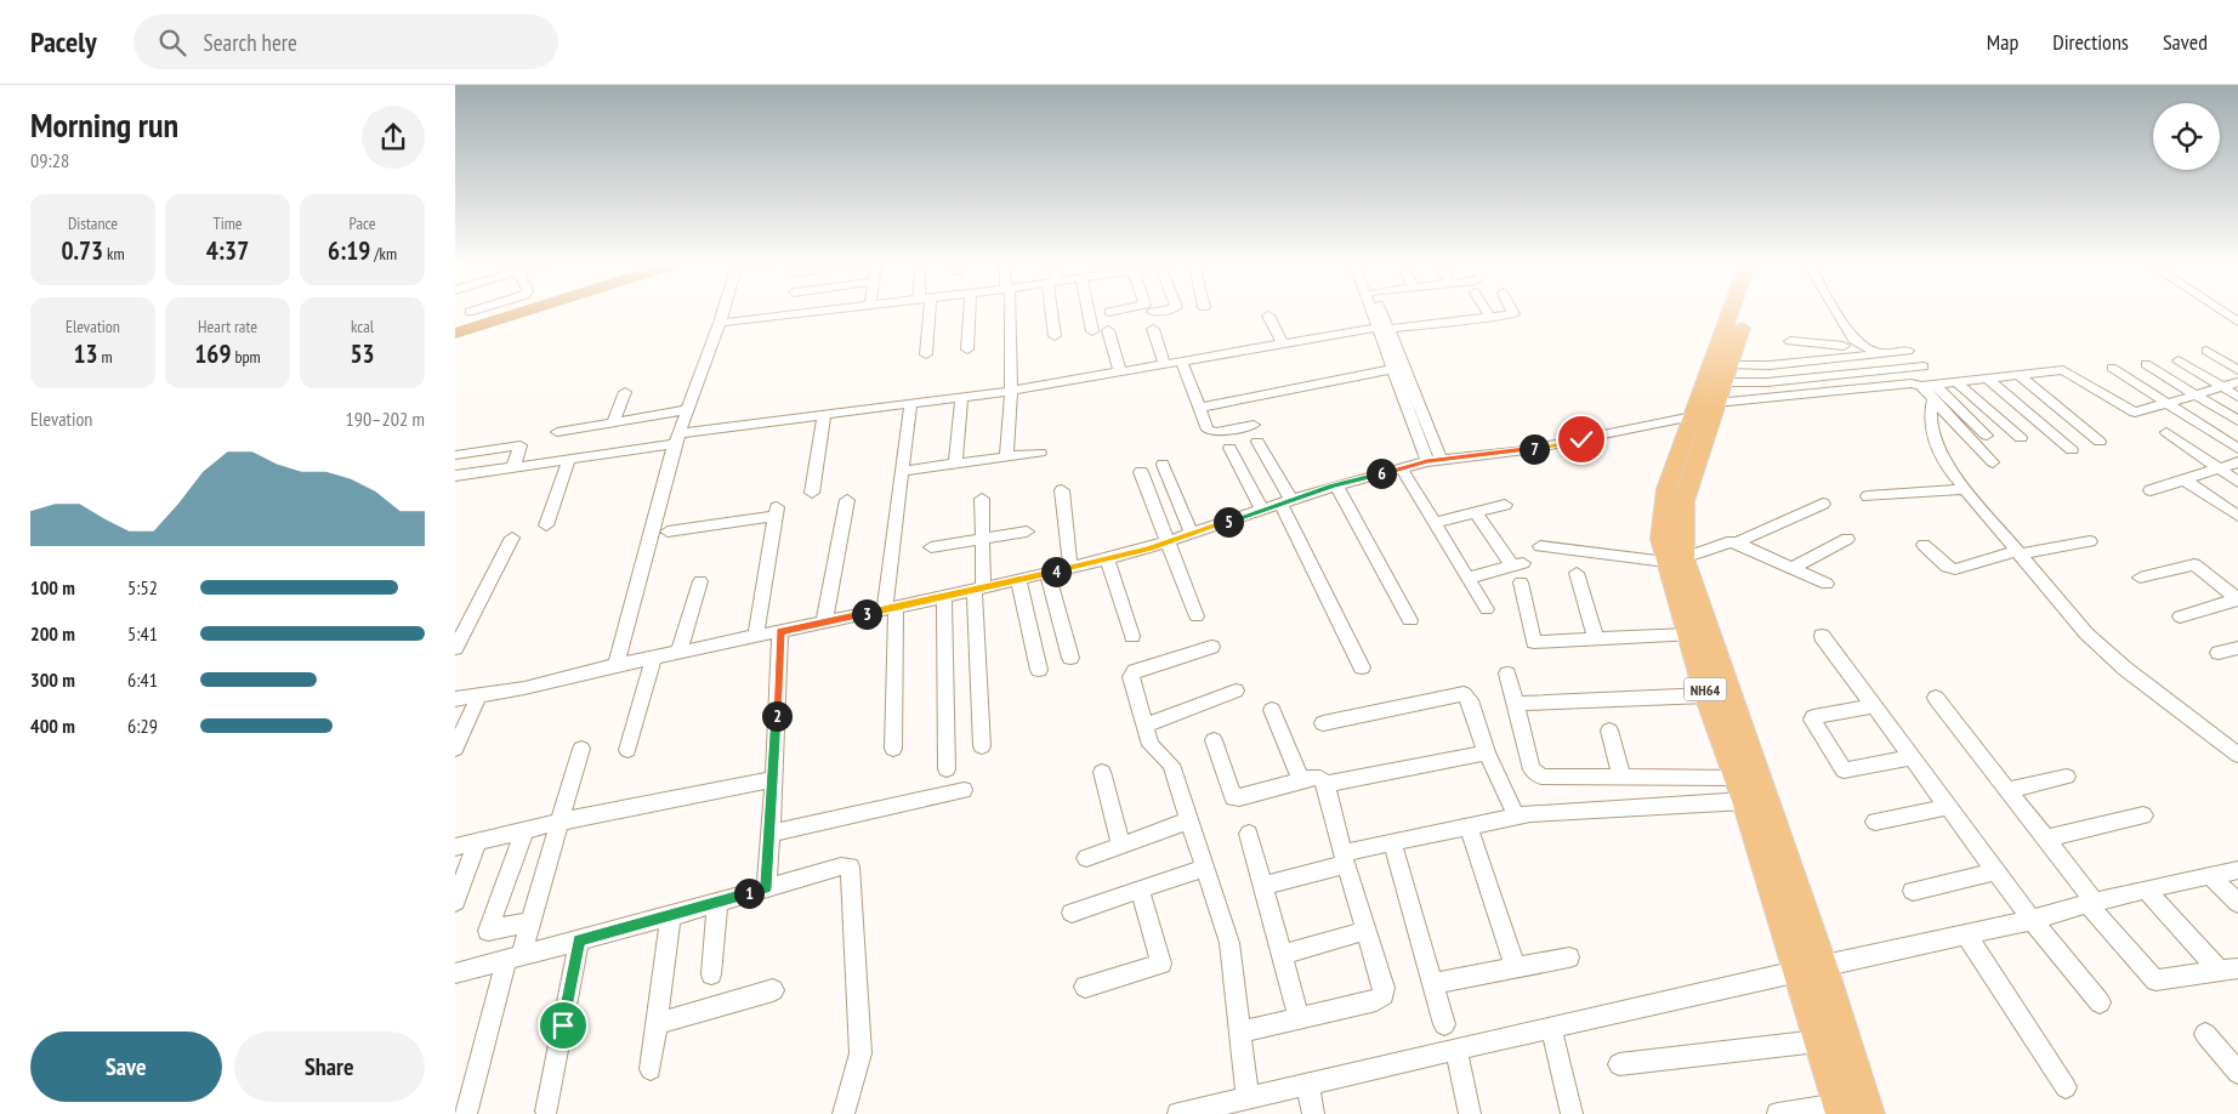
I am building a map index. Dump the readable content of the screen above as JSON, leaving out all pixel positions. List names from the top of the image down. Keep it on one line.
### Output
{"streets":{"highway":["NH64"]},"page":{"header":"Pacely","search":"Search here","nav":["Map","Directions","Saved"],"heading":["Morning run","09:28"],"stats":[["Distance","0.73 km"],["Time","4:37"],["Pace","6:19 /km"],["Elevation","13 m"],["Heart rate","169 bpm"],["kcal","53"]],"chart":["Elevation","190–202 m"],"pins":["7","6","5","4","3","2","1"],"list":[{"name":"100 m","note":"5:52"},{"name":"200 m","note":"5:41"},{"name":"300 m","note":"6:41"},{"name":"400 m","note":"6:29"}],"buttons":["Save","Share"]}}
